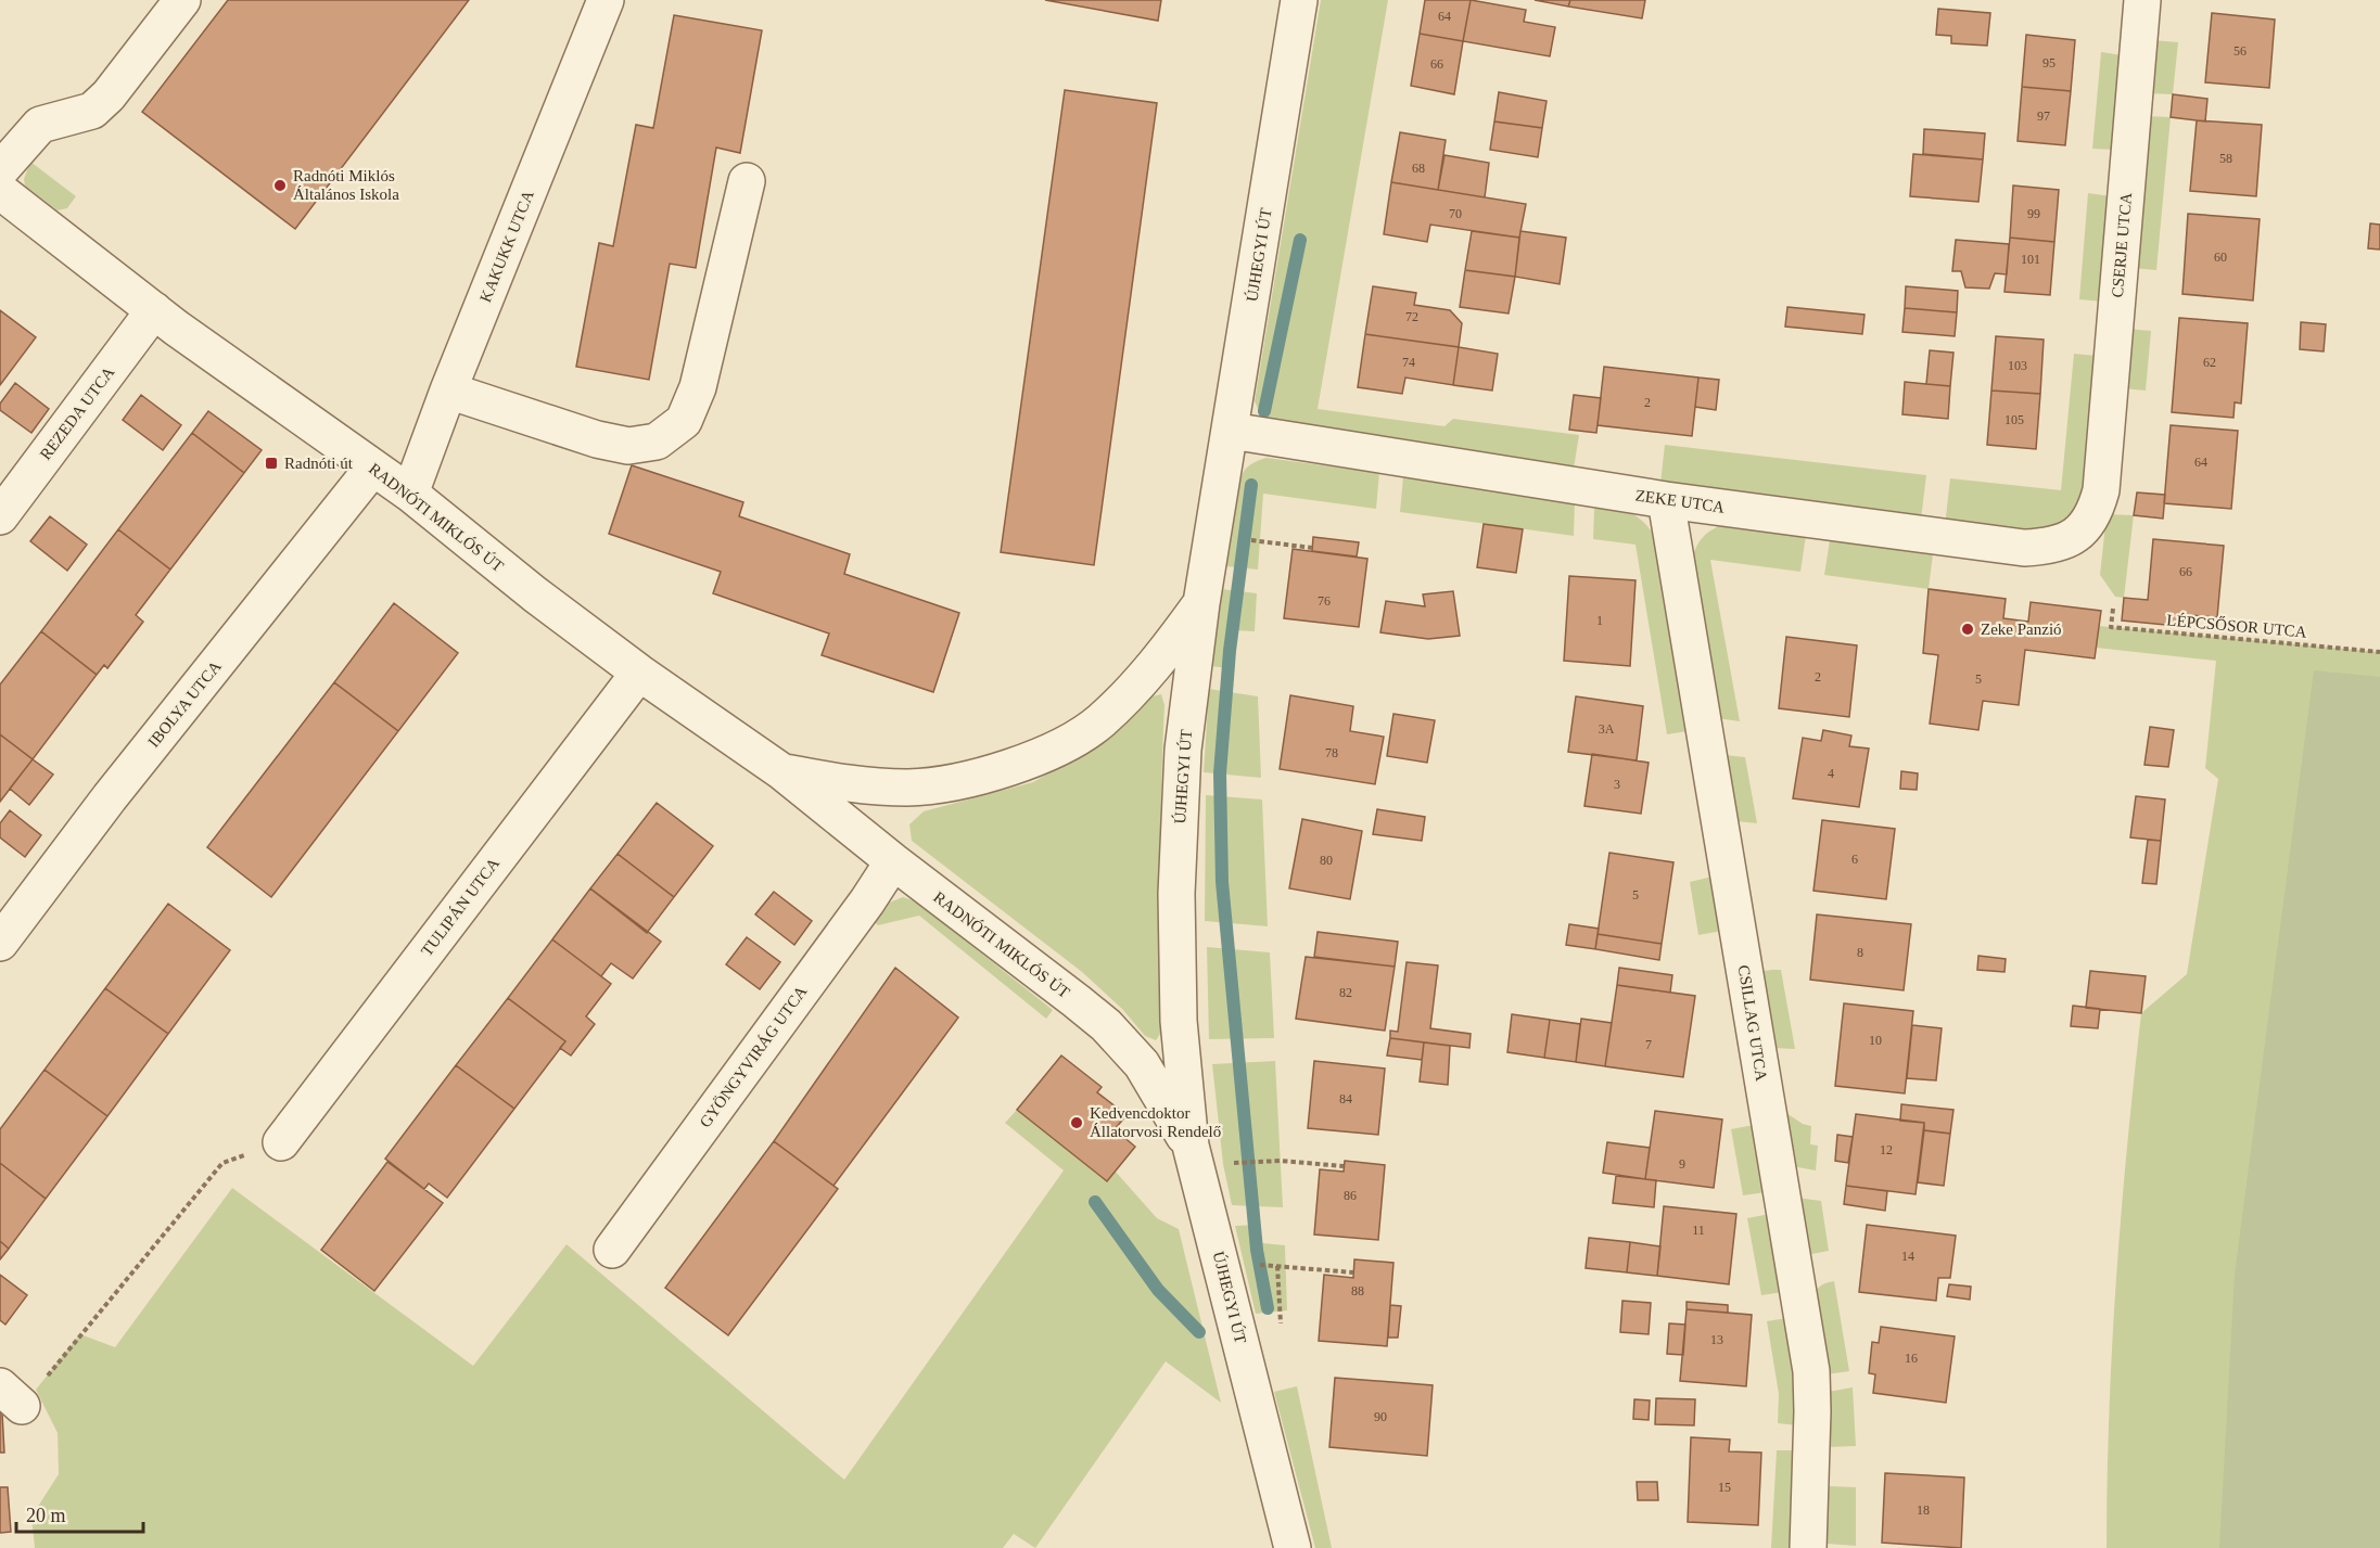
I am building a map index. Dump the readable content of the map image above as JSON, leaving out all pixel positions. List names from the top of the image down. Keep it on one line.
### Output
{"streets":{"street":["CSERJE UTCA","KAKUKK UTCA","ÚJHEGYI ÚT","REZEDA UTCA","ZEKE UTCA","RADNÓTI MIKLÓS ÚT","IBOLYA UTCA","TULIPÁN UTCA","CSILLAG UTCA","GYÖNGYVIRÁG UTCA"],"path":["LÉPCSŐSOR UTCA"]},"crossings":[["CSERJE UTCA","ZEKE UTCA"],["KAKUKK UTCA","RADNÓTI MIKLÓS ÚT"],["ÚJHEGYI ÚT","ZEKE UTCA"],["ÚJHEGYI ÚT","RADNÓTI MIKLÓS ÚT"],["REZEDA UTCA","RADNÓTI MIKLÓS ÚT"],["ZEKE UTCA","CSILLAG UTCA"],["RADNÓTI MIKLÓS ÚT","IBOLYA UTCA"],["RADNÓTI MIKLÓS ÚT","TULIPÁN UTCA"],["RADNÓTI MIKLÓS ÚT","GYÖNGYVIRÁG UTCA"]],"places":{"other":["Radnóti Miklós Általános Iskola","Zeke Panzió","Kedvencdoktor Állatorvosi Rendelő"],"transit":["Radnóti út"]},"house_numbers":["64","56","95","66","97","58","68","70","99","60","101","72","74","62","103","2","105","64","66","76","1","2","5","3A","78","4","3","6","80","5","8","82","10","7","84","12","9","86","11","14","88","13","16","90","15","18"],"scale_bar":"20 m"}
